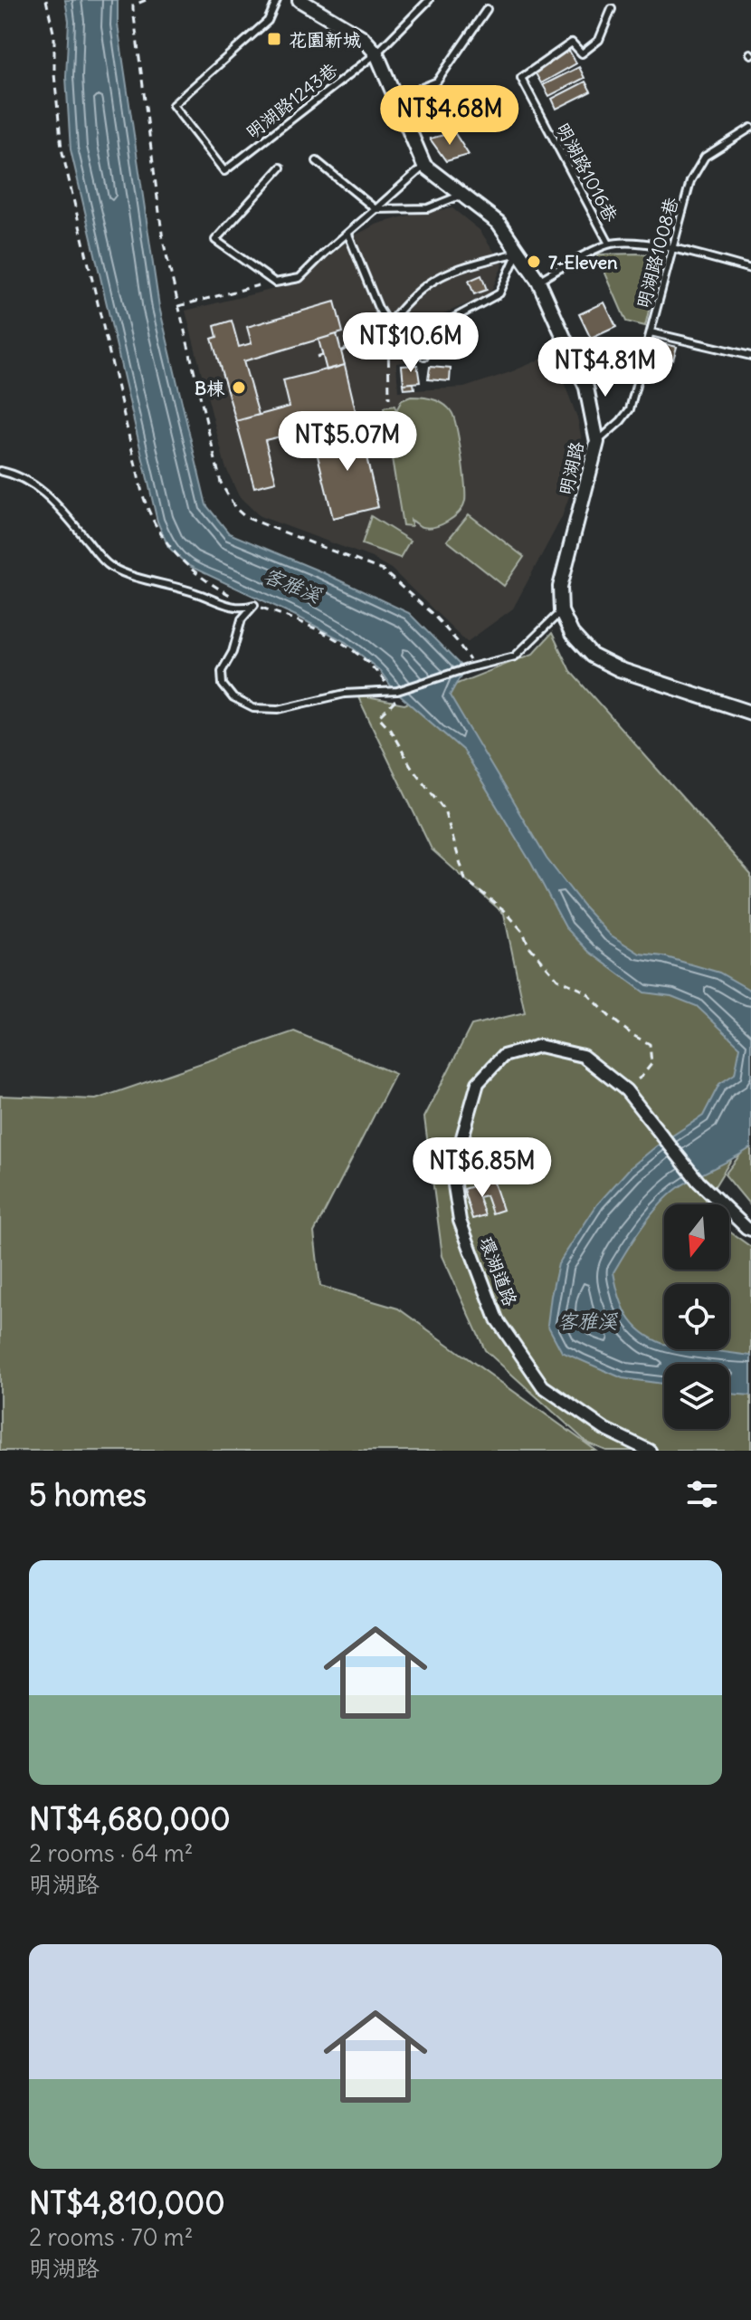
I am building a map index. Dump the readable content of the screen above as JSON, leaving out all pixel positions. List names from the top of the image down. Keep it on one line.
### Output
{"streets":{"street":["明湖路","環湖道路"],"lane":["明湖路1243巷","明湖路1016巷","明湖路1008巷"]},"crossings":[["明湖路1016巷","明湖路1008巷"],["明湖路1016巷","明湖路"],["明湖路1008巷","明湖路"]],"water":["客雅溪"],"places":{"transit":["花園新城"],"other":["7-Eleven","B棟"]},"north":"bottom","page":{"price":["NT$4.68M","NT$10.6M","NT$4.81M","NT$5.07M","NT$6.85M"],"heading":"5 homes","list":[{"name":"NT$4,680,000","note":"2 rooms · 64 m² · 明湖路"},{"name":"NT$4,810,000","note":"2 rooms · 70 m² · 明湖路"}]}}
